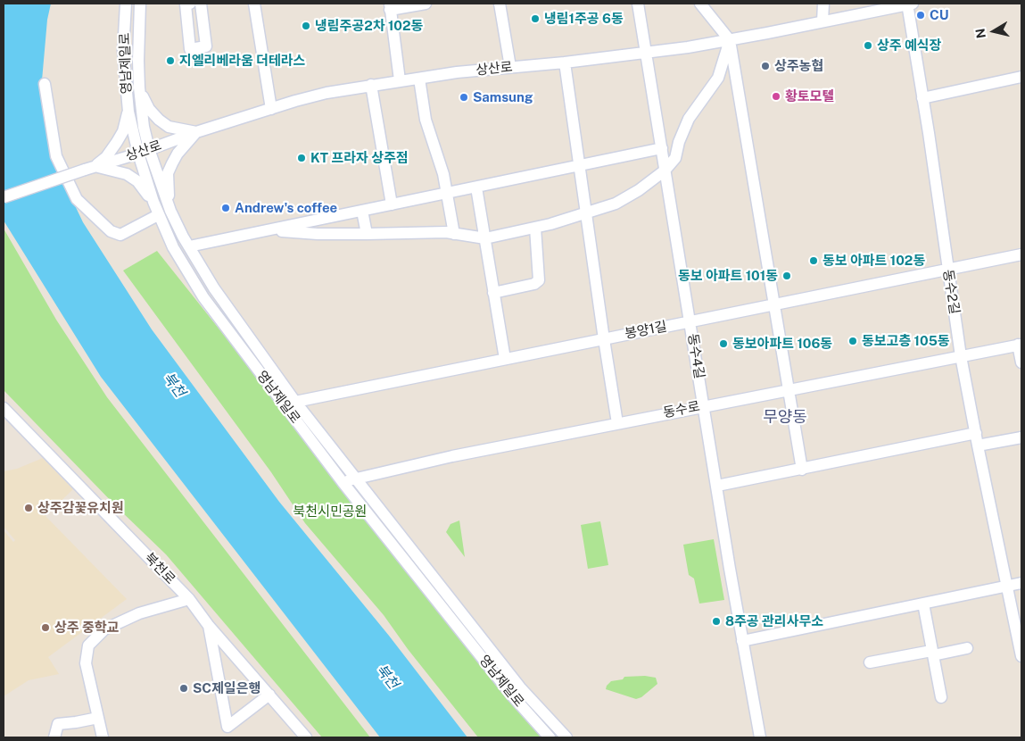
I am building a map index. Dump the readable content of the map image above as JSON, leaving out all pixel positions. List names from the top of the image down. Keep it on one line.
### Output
{"streets":{"street":["영남제일로","상산로","동수2길","봉양1길","동수4길","동수로","북천로"]},"crossings":[["영남제일로","상산로"],["영남제일로","봉양1길"],["영남제일로","동수로"],["상산로","동수2길"],["상산로","동수4길"],["동수2길","봉양1길"],["동수2길","동수로"],["봉양1길","동수4길"],["동수4길","동수로"]],"districts":["무양동"],"water":["북천"],"parks":["북천시민공원"],"places":["CU","냉림1주공 6동","냉림주공2차 102동","상주 예식장","지엘리베라움 더테라스","상주농협","황토모텔","Samsung","KT 프라자 상주점","Andrew's coffee","동보 아파트 102동","동보 아파트 101동","동보고층 105동","동보아파트 106동","상주감꽃유치원","8주공 관리사무소","상주 중학교","SC제일은행"],"north":"left"}
